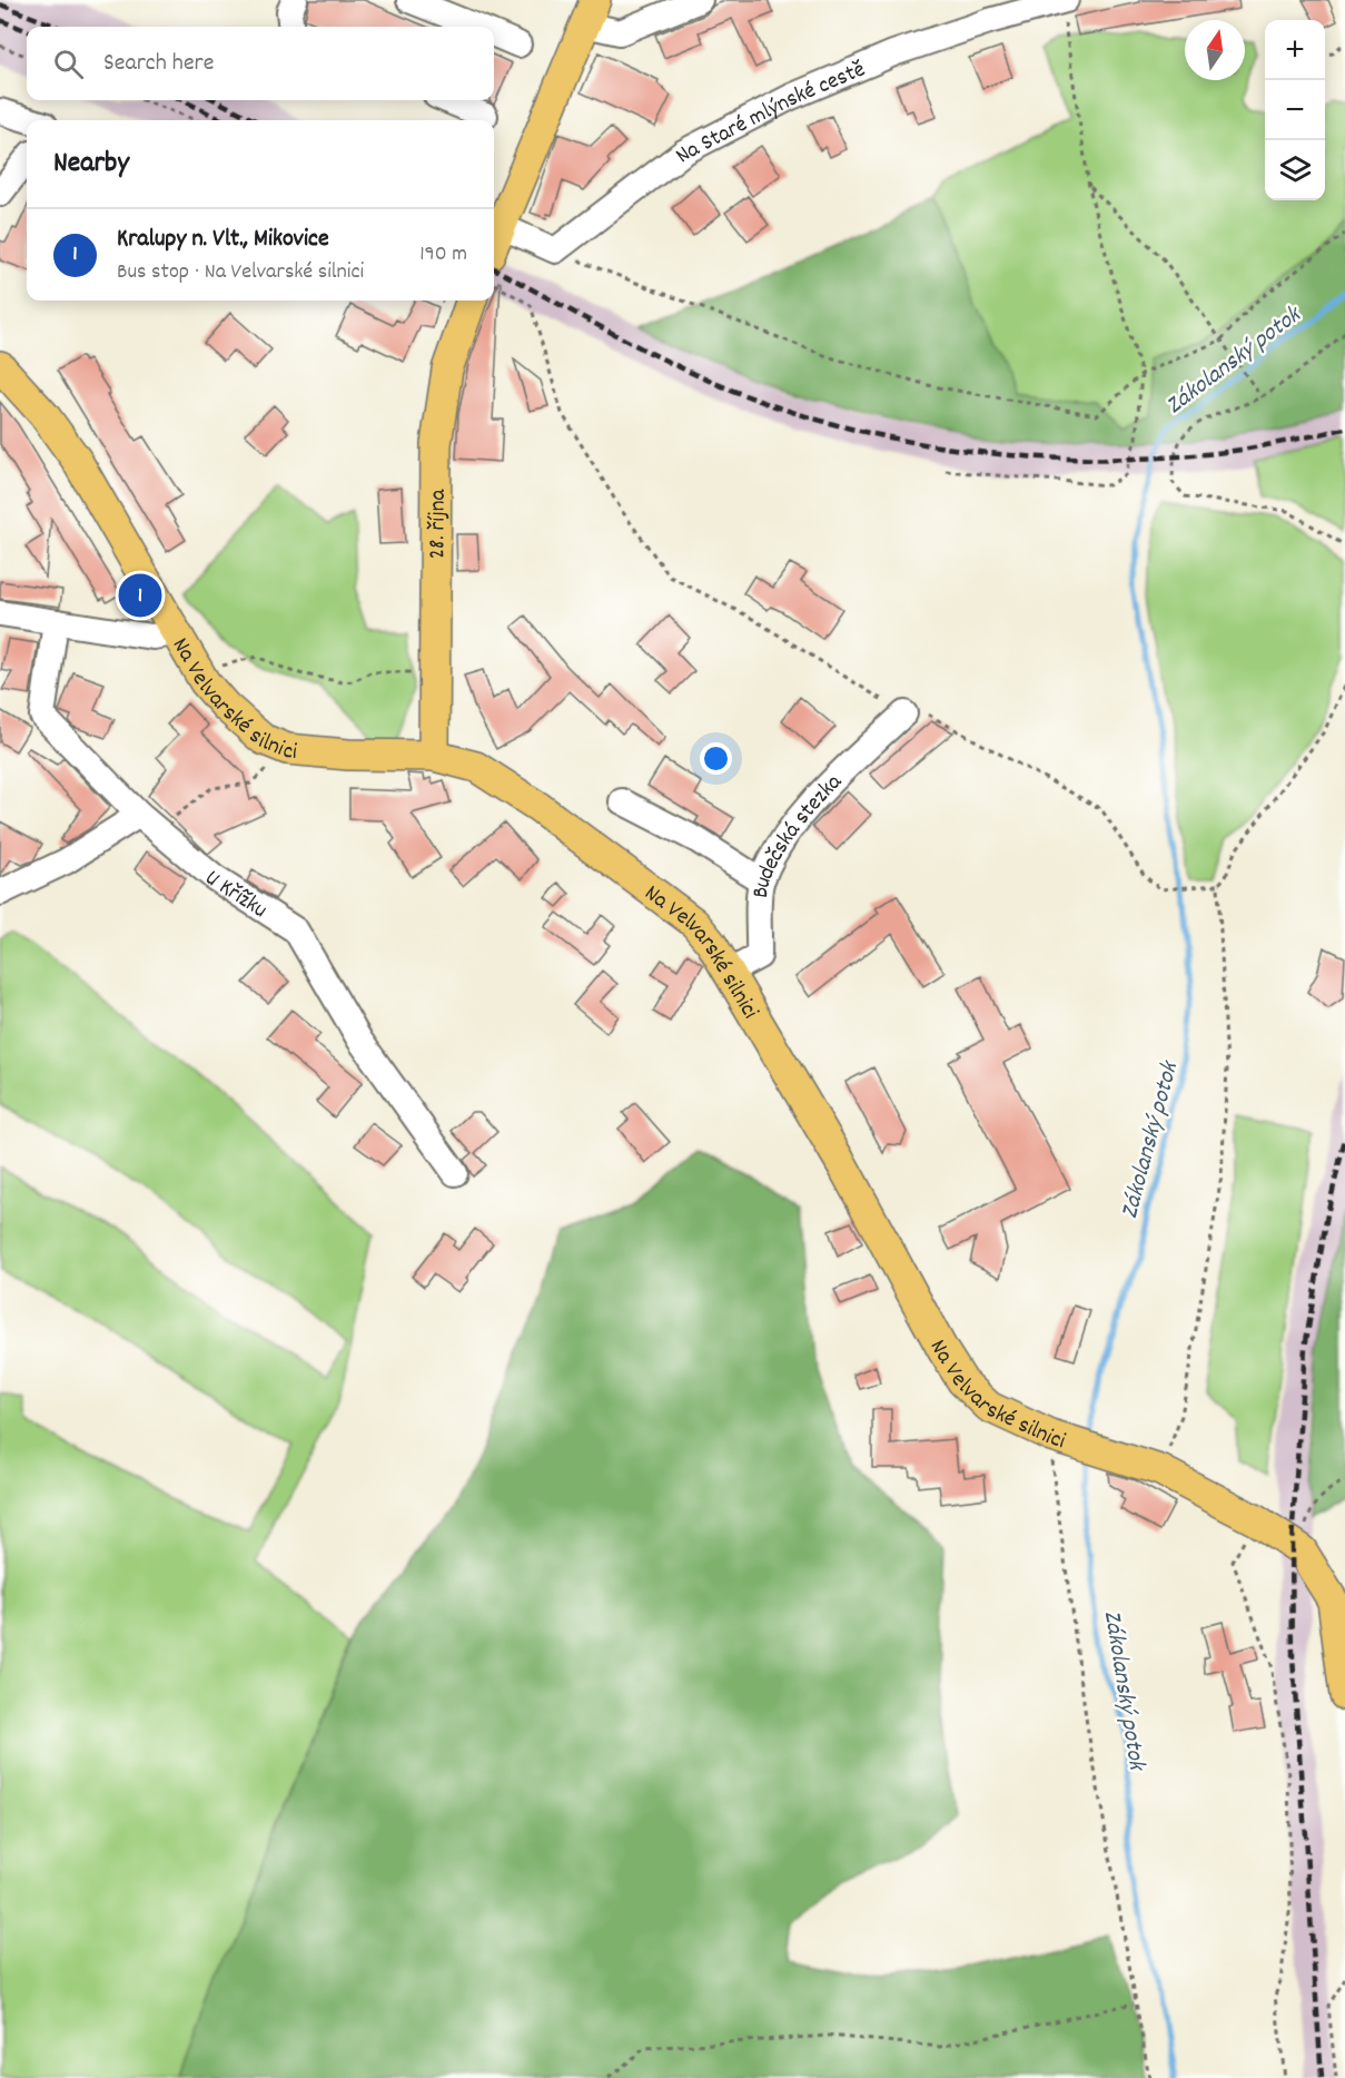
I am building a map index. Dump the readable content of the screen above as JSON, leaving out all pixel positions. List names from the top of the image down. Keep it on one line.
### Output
{"streets":{"main road":["28. října","Na Velvarské silnici"],"street":["Na Staré mlýnské cestě","Budečská stezka","U Křížku"]},"crossings":[["28. října","Na Velvarské silnici"],["Na Velvarské silnici","Budečská stezka"]],"water":["Zákolanský potok"],"north":"top","page":{"map_buttons":["+","−"],"search":"Search here","heading":"Nearby","list":[{"mark":"1","name":"Kralupy n. Vlt., Mikovice","note":"Bus stop · Na Velvarské silnici","value":"190 m"}],"pins":"1"}}
